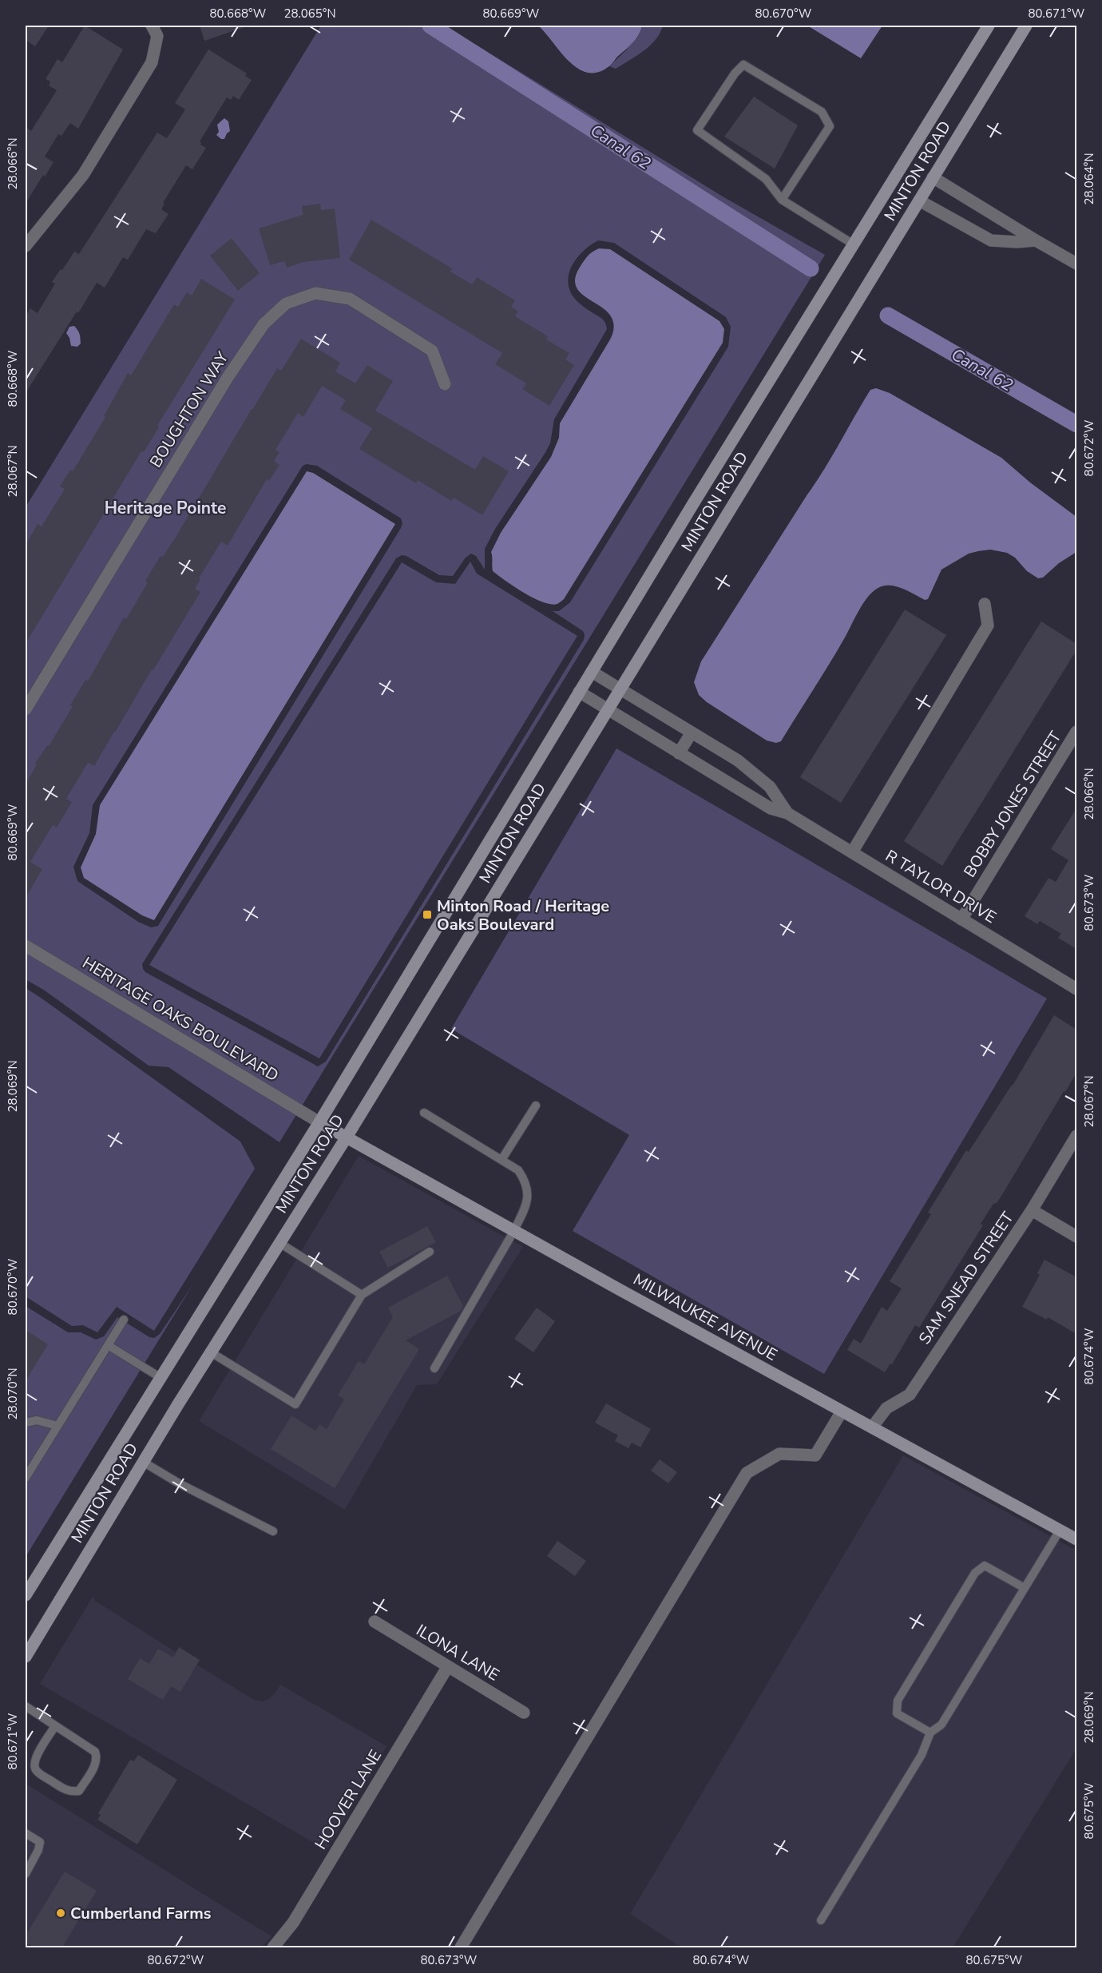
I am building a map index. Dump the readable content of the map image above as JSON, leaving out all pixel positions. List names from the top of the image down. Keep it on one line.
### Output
{"streets":{"main road":["MINTON ROAD","MILWAUKEE AVENUE"],"street":["BOUGHTON WAY","BOBBY JONES STREET","R TAYLOR DRIVE","HERITAGE OAKS BOULEVARD","SAM SNEAD STREET","ILONA LANE","HOOVER LANE"]},"crossings":[["MINTON ROAD","R TAYLOR DRIVE"],["MINTON ROAD","HERITAGE OAKS BOULEVARD"],["MINTON ROAD","MILWAUKEE AVENUE"],["BOBBY JONES STREET","R TAYLOR DRIVE"],["HERITAGE OAKS BOULEVARD","MILWAUKEE AVENUE"],["SAM SNEAD STREET","MILWAUKEE AVENUE"],["ILONA LANE","HOOVER LANE"]],"districts":["Heritage Pointe"],"water":["Canal 62"],"places":{"transit":["Minton Road / Heritage Oaks Boulevard"],"other":["Cumberland Farms"]},"coordinates":["80.668°W","28.065°N","80.669°W","80.670°W","80.671°W","28.066°N","28.064°N","80.672°W","28.067°N","80.673°W","28.069°N","80.674°W","28.070°N","80.675°W"]}
